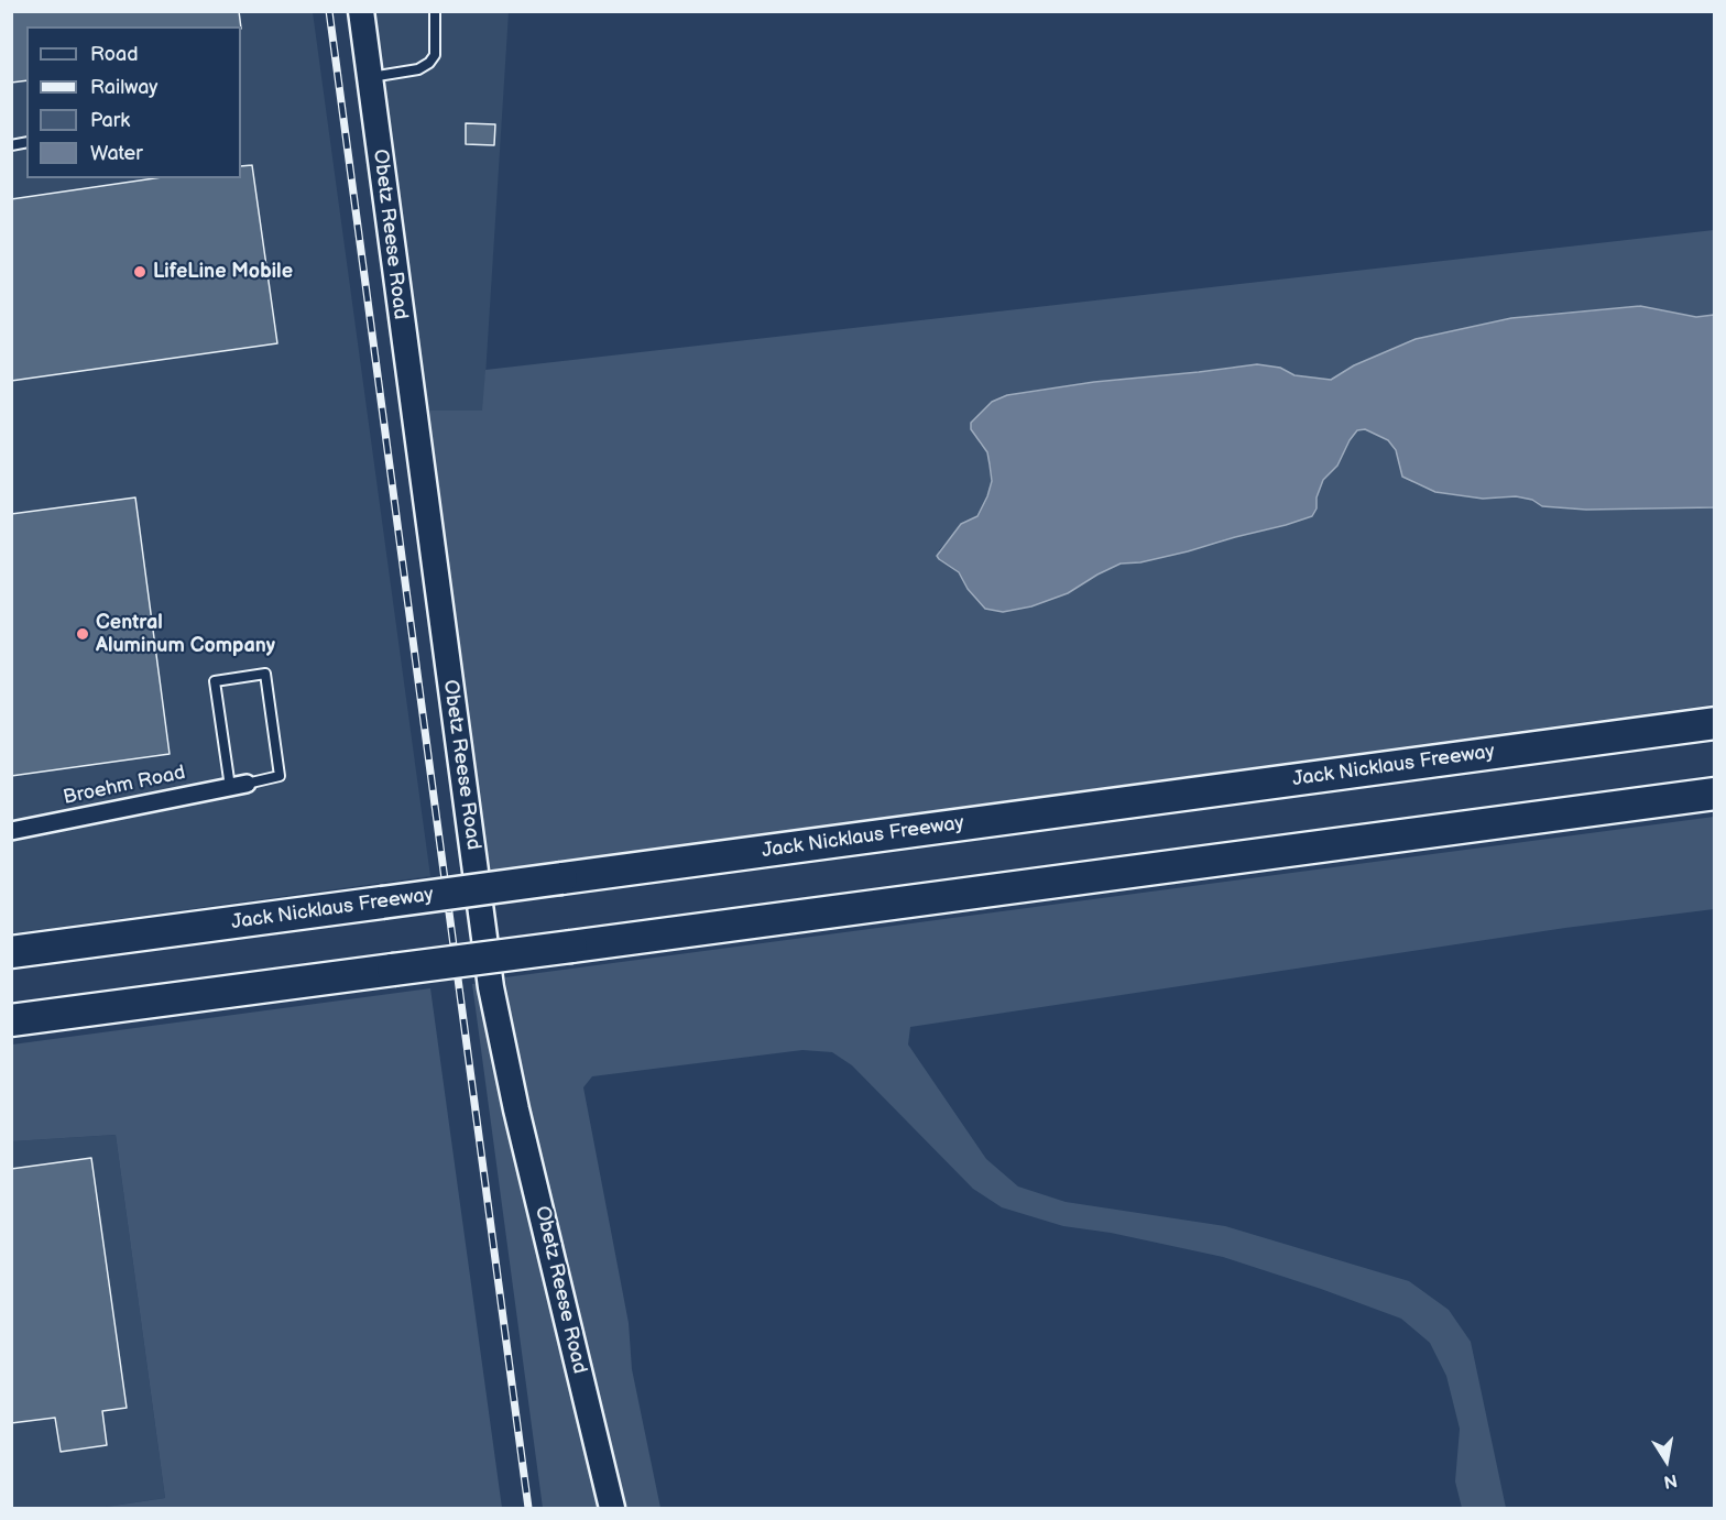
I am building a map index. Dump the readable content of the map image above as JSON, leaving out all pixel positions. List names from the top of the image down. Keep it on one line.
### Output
{"streets":{"highway":["Jack Nicklaus Freeway"],"street":["Obetz Reese Road","Broehm Road"]},"places":["LifeLine Mobile","Central Aluminum Company"],"legend":["Road","Railway","Park","Water"],"north":"bottom"}
